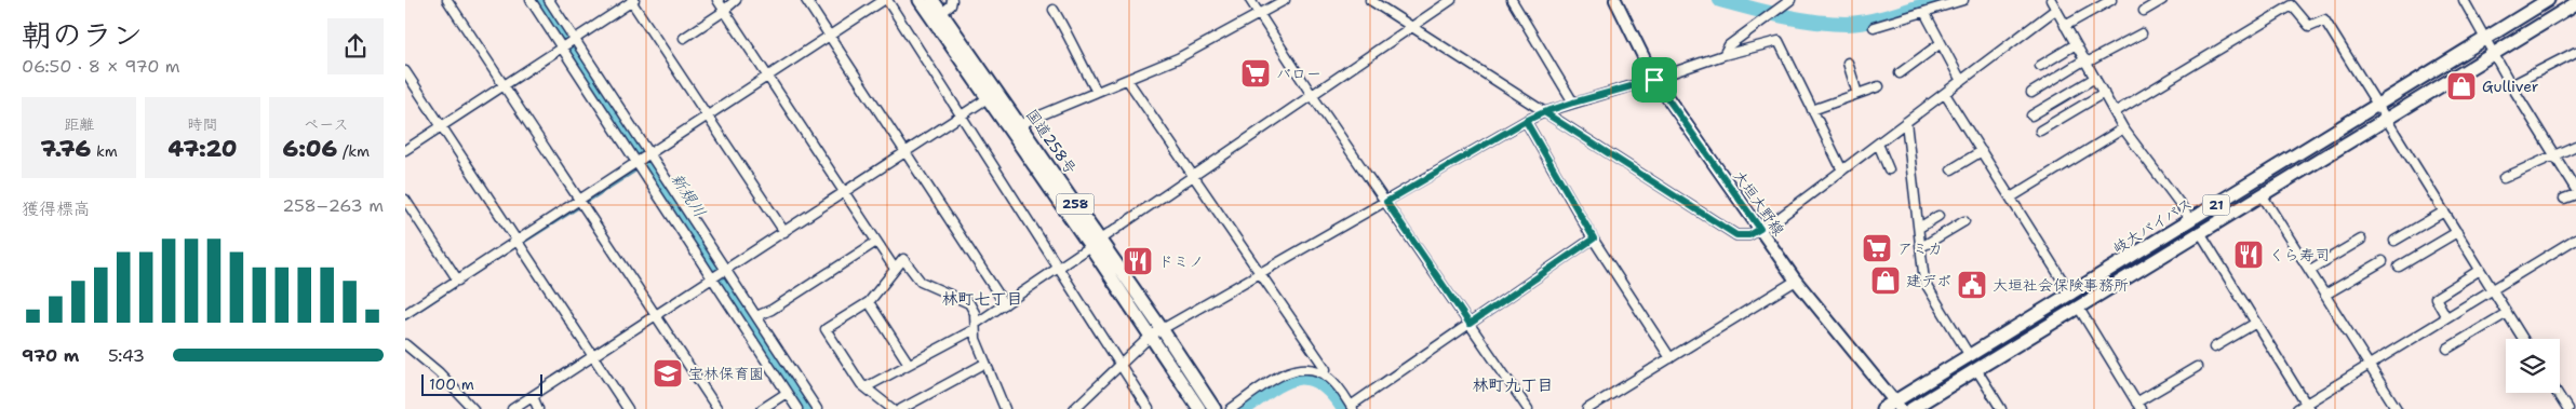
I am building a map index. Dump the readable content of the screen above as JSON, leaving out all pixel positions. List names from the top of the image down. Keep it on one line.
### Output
{"streets":{"highway":["国道258号","258","21","岐大バイパス"],"main road":["大垣大野線"]},"crossings":[["大垣大野線","岐大バイパス"]],"districts":["林町七丁目","林町九丁目"],"water":["新規川"],"places":{"supermarket":["バロー","アミカ"],"shop":["Gulliver","建デポ"],"restaurant":["くら寿司","ドミノ"],"public building":["大垣社会保険事務所"],"school or university":["宝林保育園"]},"scale_bar":"100 m","page":{"heading":["朝のラン","06:50 · 8 × 970 m"],"stats":[["距離","7.76 km"],["時間","47:20"],["ペース","6:06 /km"]],"chart":["獲得標高","258–263 m"],"list":[{"name":"970 m","note":"5:43"}],"scale":"100 m"}}
